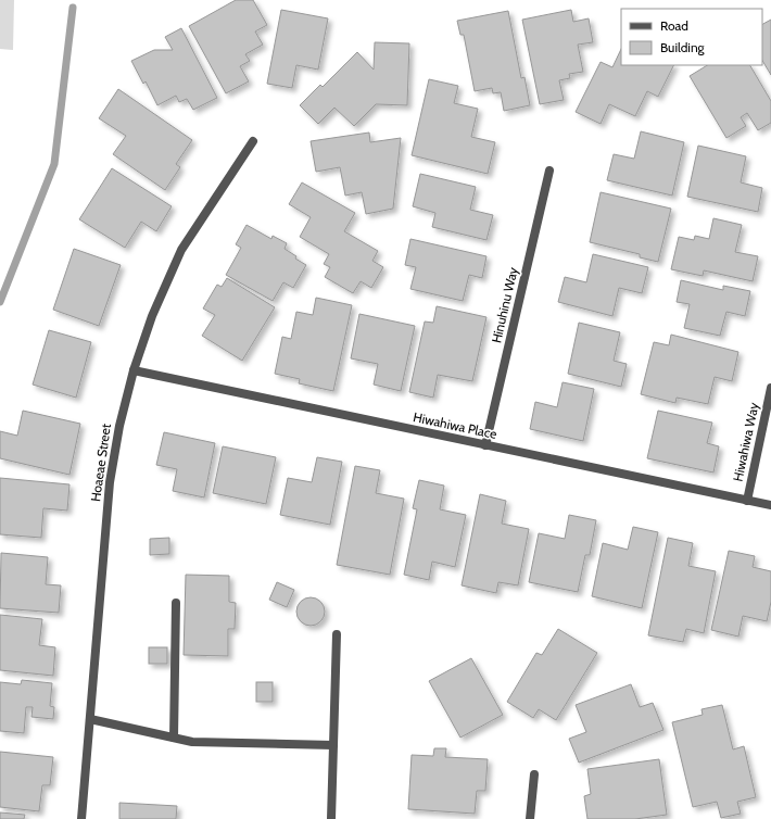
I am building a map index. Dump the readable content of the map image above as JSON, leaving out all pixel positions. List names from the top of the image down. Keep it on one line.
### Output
{"streets":{"street":["Hinuhinu Way","Hiwahiwa Place","Hiwahiwa Way","Hoaeae Street"]},"crossings":[["Hinuhinu Way","Hiwahiwa Place"],["Hiwahiwa Place","Hiwahiwa Way"],["Hiwahiwa Place","Hoaeae Street"]],"legend":["Road","Building"]}
